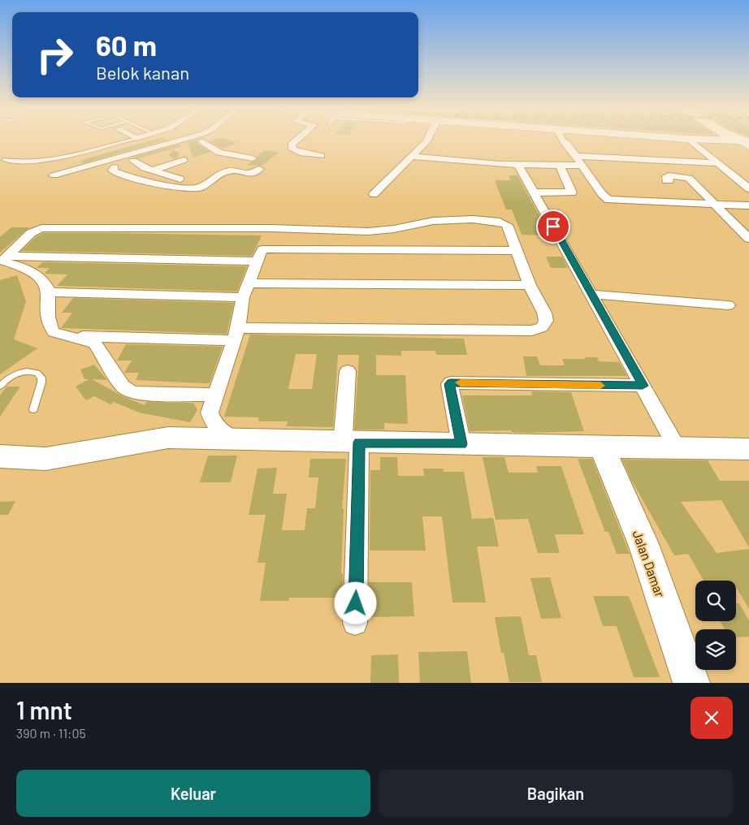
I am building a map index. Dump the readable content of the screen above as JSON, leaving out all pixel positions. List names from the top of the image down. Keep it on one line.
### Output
{"streets":{"street":["Jalan Damar"]},"page":{"turn":["60 m","Belok kanan"],"heading":["1 mnt","390 m · 11:05"],"buttons":["Keluar","Bagikan"]}}
